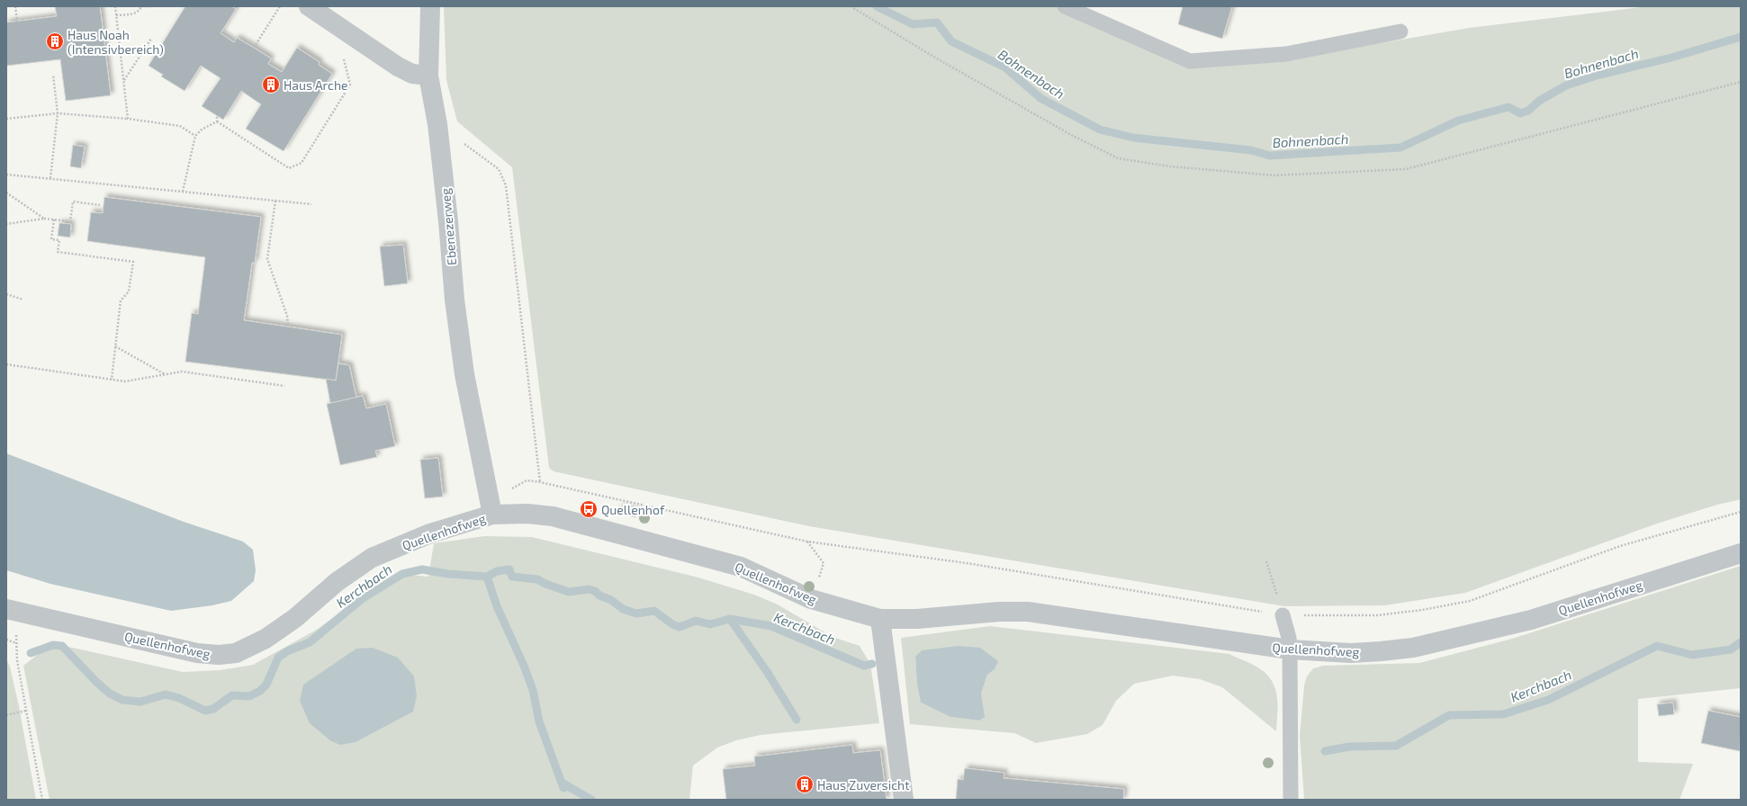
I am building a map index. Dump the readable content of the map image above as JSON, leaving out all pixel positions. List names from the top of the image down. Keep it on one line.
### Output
{"streets":{"street":["Ebenezerweg","Quellenhofweg"]},"crossings":[["Ebenezerweg","Quellenhofweg"]],"water":["Bohnenbach","Kerchbach"],"places":{"building":["Haus Noah (Intensivbereich)","Haus Arche","Haus Zuversicht"],"bus stop":["Quellenhof"]}}
